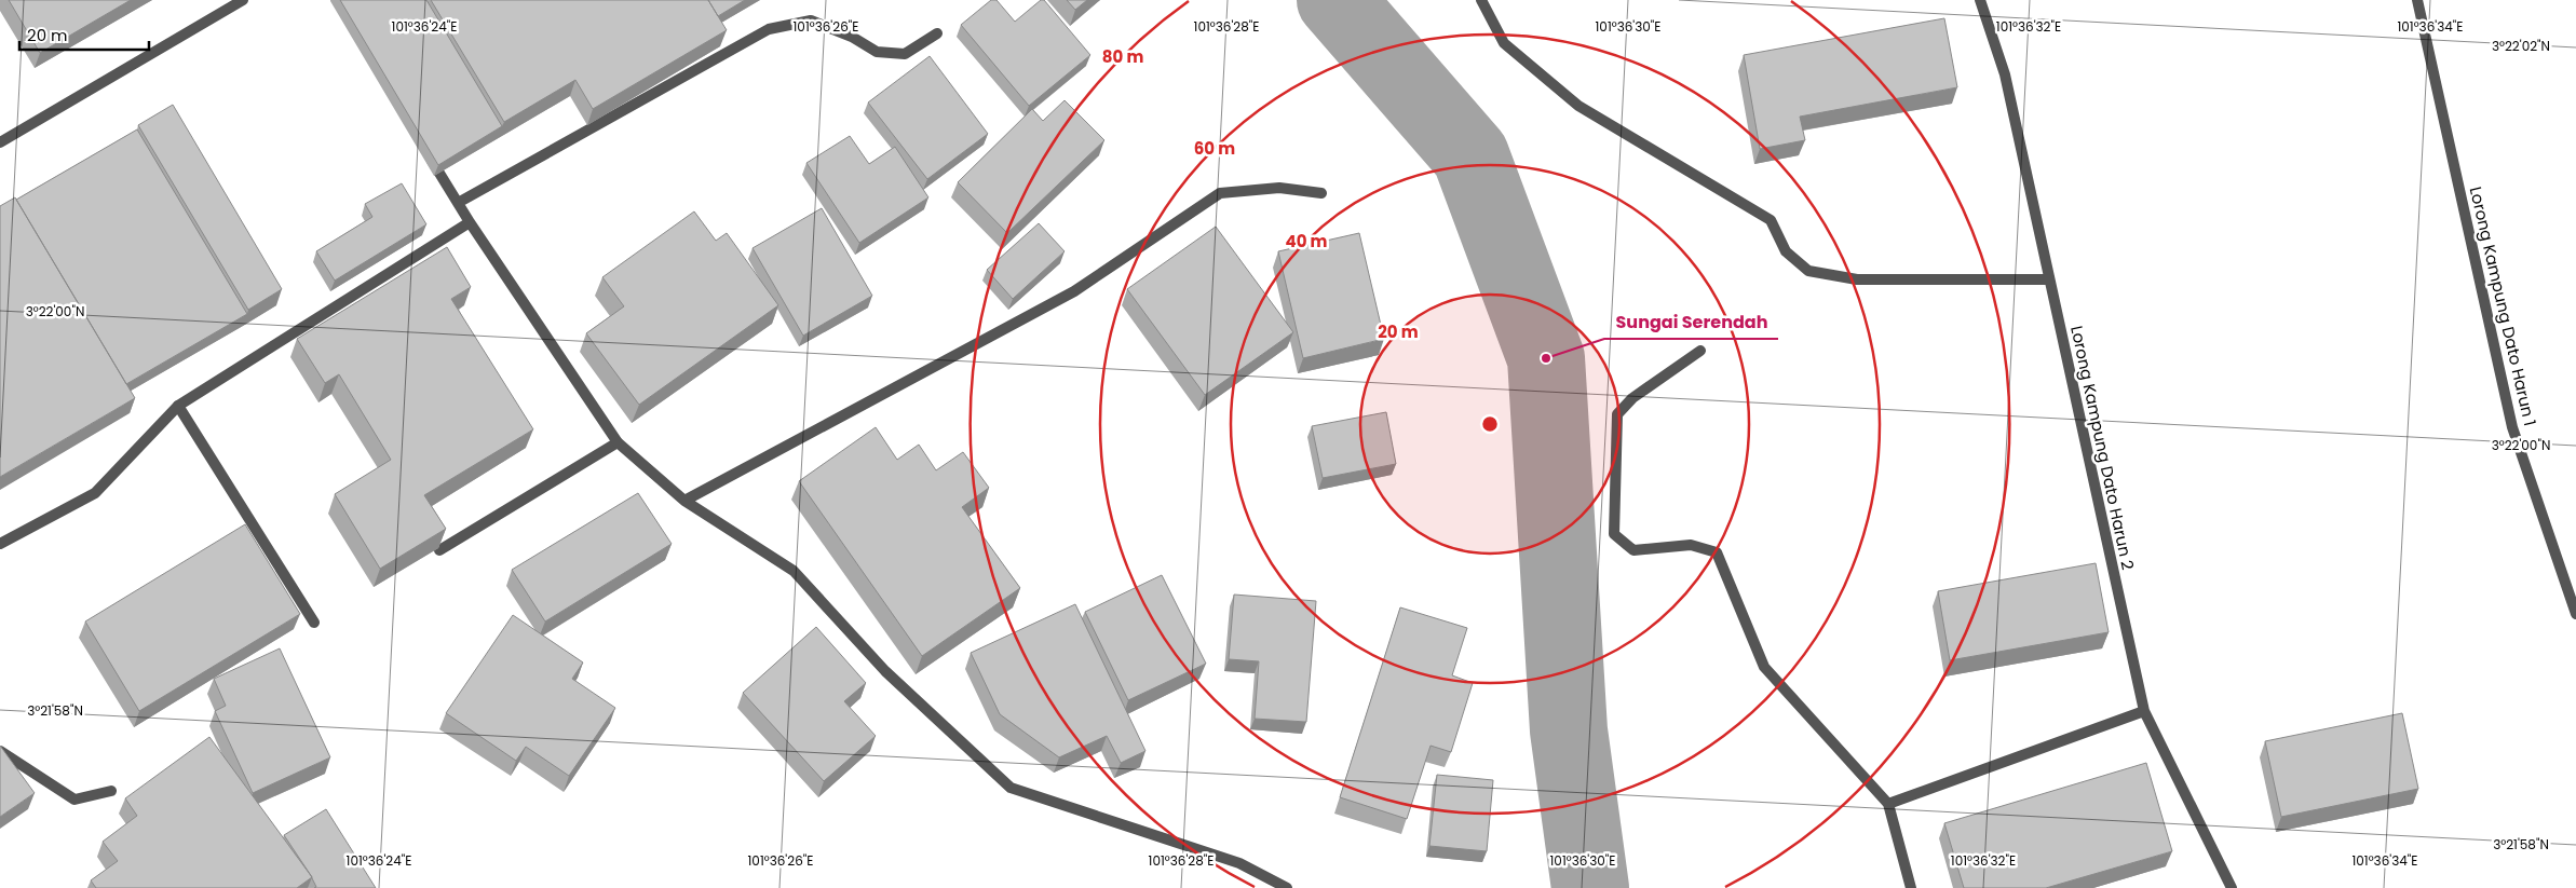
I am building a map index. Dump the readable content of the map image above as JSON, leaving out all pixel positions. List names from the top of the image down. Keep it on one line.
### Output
{"streets":{"street":["Lorong Kampung Dato Harun 1","Lorong Kampung Dato Harun 2"]},"places":["Sungai Serendah"],"scale_bar":"20 m","coordinates":["101°36'24\"E","101°36'26\"E","101°36'28\"E","101°36'30\"E","101°36'32\"E","101°36'34\"E","3°22'02\"N","3°22'00\"N","3°21'58\"N"],"rings":["80 m","60 m","40 m","20 m"]}
